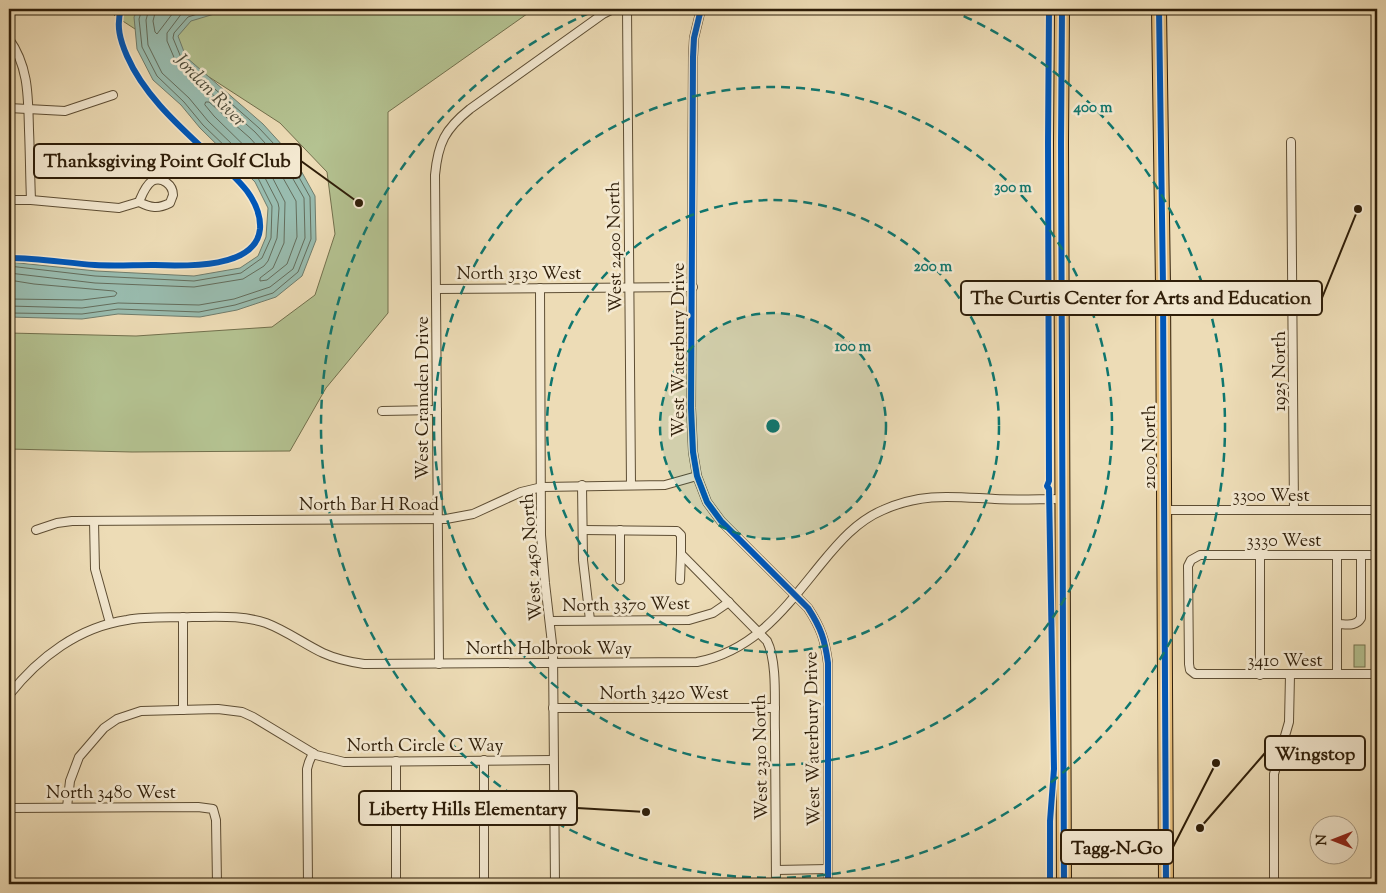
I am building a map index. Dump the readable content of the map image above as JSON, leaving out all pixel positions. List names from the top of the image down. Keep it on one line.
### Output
{"streets":{"highway":["2100 North"],"street":["West 2400 North","North 3130 West","West Waterbury Drive","1925 North","West Cramden Drive","3300 West","North Bar H Road","3330 West","West 2450 North","North 3370 West","North Holbrook Way","3410 West","North 3420 West","North Circle C Way","West 2310 North","North 3480 West"]},"crossings":[["West 2400 North","North 3130 West"],["West 2400 North","North Bar H Road"],["North 3130 West","West Waterbury Drive"],["North 3130 West","West Cramden Drive"],["North 3130 West","West 2450 North"],["West Waterbury Drive","North Bar H Road"],["West Waterbury Drive","North Holbrook Way"],["1925 North","3300 West"],["West Cramden Drive","North Bar H Road"],["West Cramden Drive","North Holbrook Way"],["2100 North","3300 West"],["North Bar H Road","West 2450 North"],["3330 West","3410 West"],["West 2450 North","North 3370 West"],["West 2450 North","North Holbrook Way"],["West 2450 North","North 3420 West"],["West 2450 North","North Circle C Way"],["North 3370 West","West 2310 North"],["North Holbrook Way","West 2310 North"],["North 3420 West","West 2310 North"],["North Circle C Way","North 3480 West"]],"water":["Jordan River"],"places":["Thanksgiving Point Golf Club","The Curtis Center for Arts and Education","Tagg-N-Go","Liberty Hills Elementary","Wingstop"],"north":"left","rings":["400 m","300 m","200 m","100 m"]}
